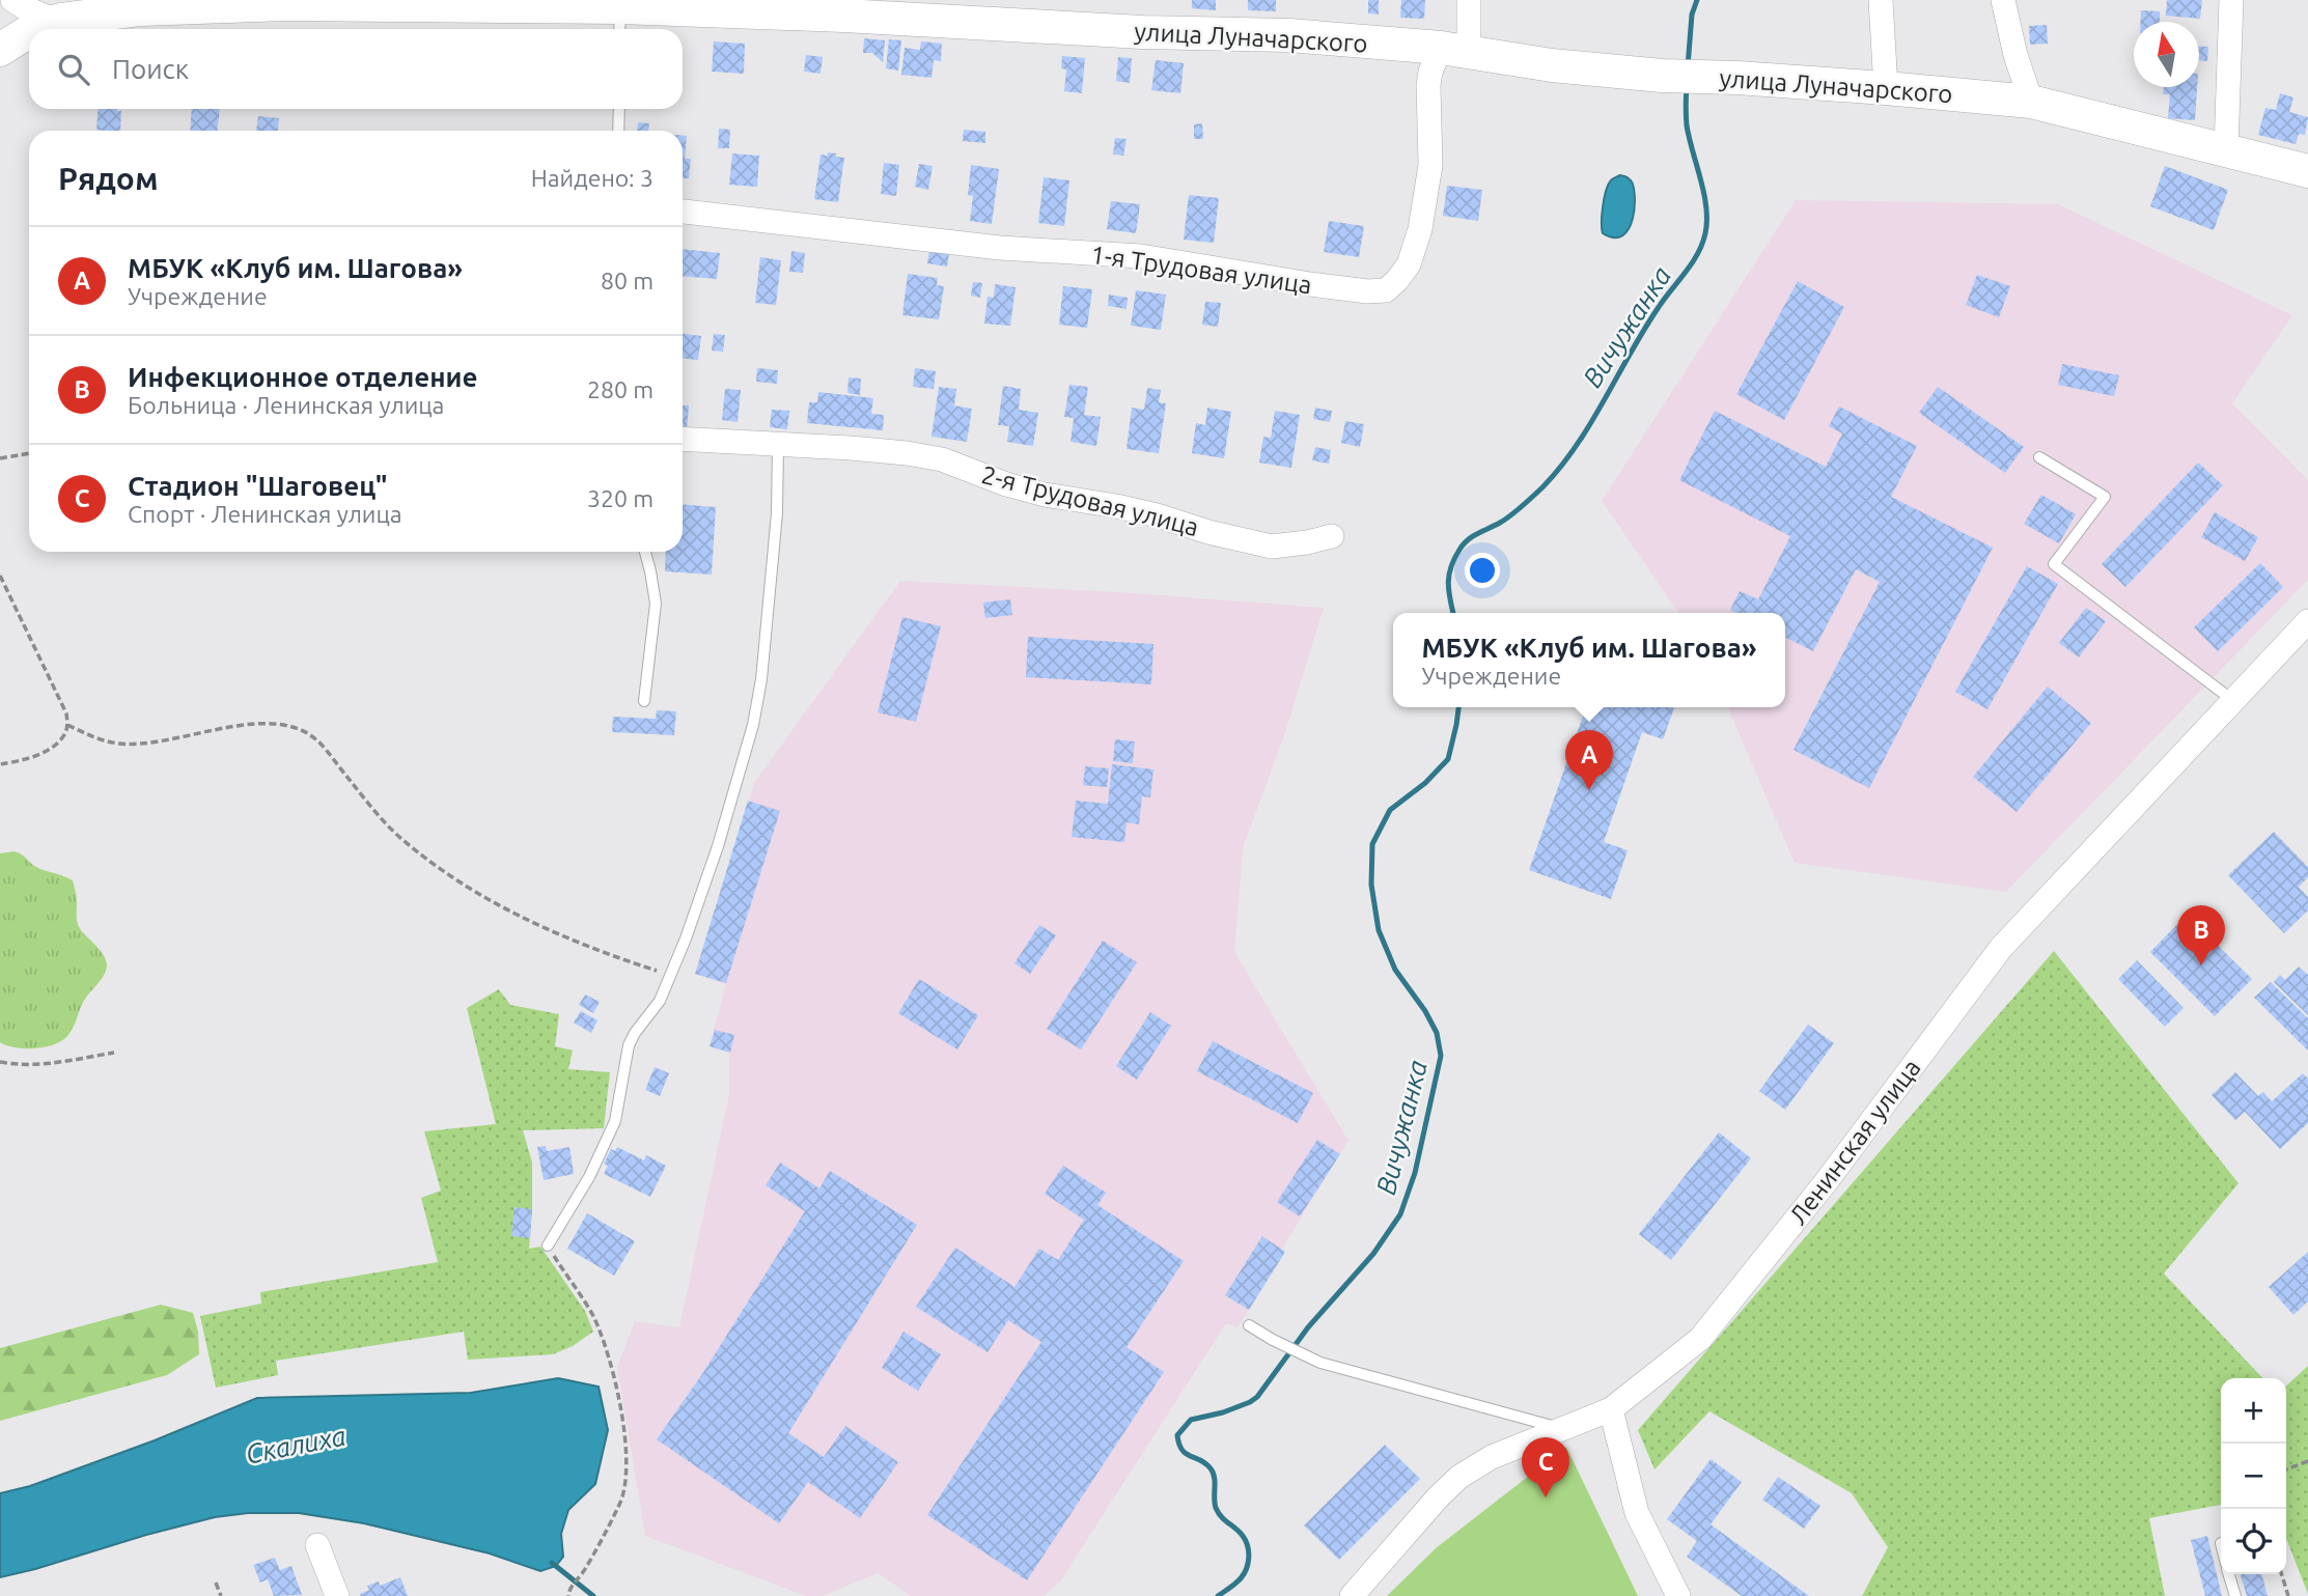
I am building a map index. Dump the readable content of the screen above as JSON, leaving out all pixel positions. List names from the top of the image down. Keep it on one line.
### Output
{"streets":{"main road":["улица Луначарского"],"street":["1-я Трудовая улица","2-я Трудовая улица","Ленинская улица"]},"crossings":[["улица Луначарского","1-я Трудовая улица"]],"water":["Вичужанка","Скалиха"],"north":"top","page":{"search":"Поиск","heading":["Рядом","Найдено: 3"],"list":[{"mark":"A","name":"МБУК «Клуб им. Шагова»","note":"Учреждение","value":"80 m"},{"mark":"B","name":"Инфекционное отделение","note":"Больница · Ленинская улица","value":"280 m"},{"mark":"C","name":"Стадион \"Шаговец\"","note":"Спорт · Ленинская улица","value":"320 m"}],"popup":["МБУК «Клуб им. Шагова»","Учреждение"],"pins":["A","B","C"],"map_buttons":["+","−"]}}
